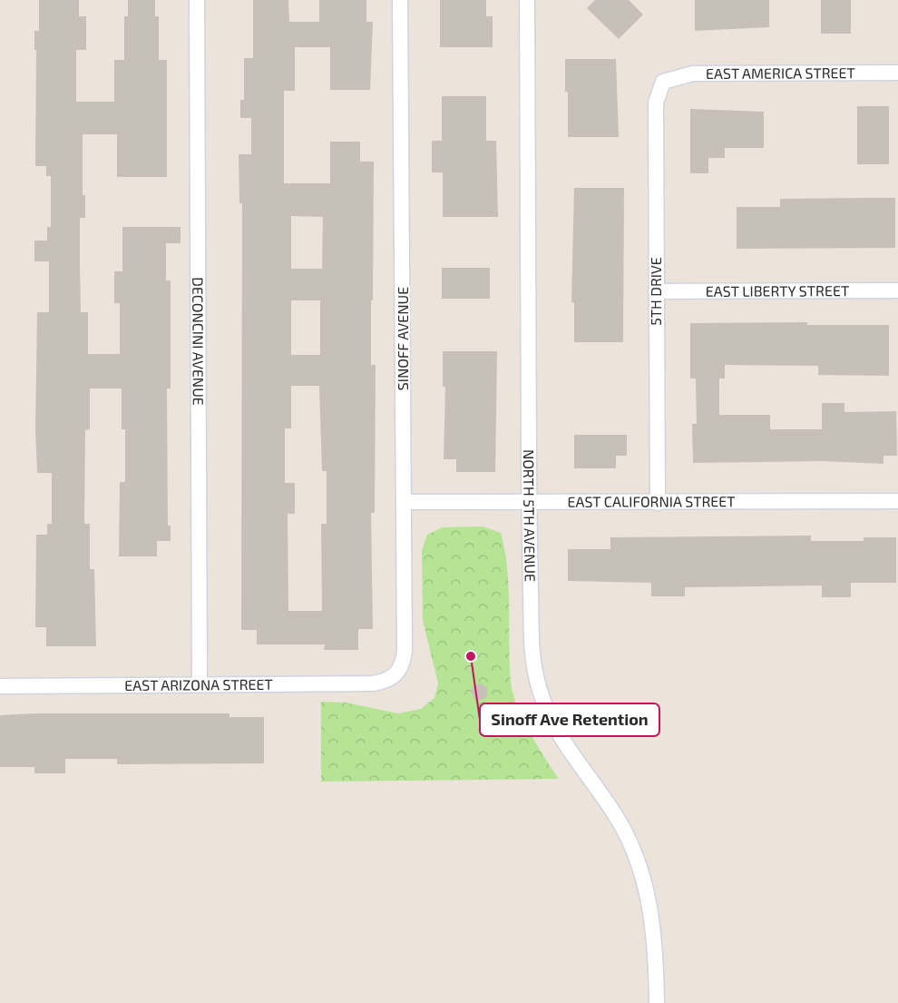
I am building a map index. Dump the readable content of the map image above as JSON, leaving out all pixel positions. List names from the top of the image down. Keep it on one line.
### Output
{"streets":{"street":["EAST AMERICA STREET","5TH DRIVE","EAST LIBERTY STREET","SINOFF AVENUE","DECONCINI AVENUE","EAST CALIFORNIA STREET","NORTH 5TH AVENUE","EAST ARIZONA STREET"]},"crossings":[["EAST AMERICA STREET","5TH DRIVE"],["5TH DRIVE","EAST LIBERTY STREET"],["5TH DRIVE","EAST CALIFORNIA STREET"],["SINOFF AVENUE","EAST CALIFORNIA STREET"],["SINOFF AVENUE","EAST ARIZONA STREET"],["DECONCINI AVENUE","EAST ARIZONA STREET"],["EAST CALIFORNIA STREET","NORTH 5TH AVENUE"]],"places":["Sinoff Ave Retention"]}
